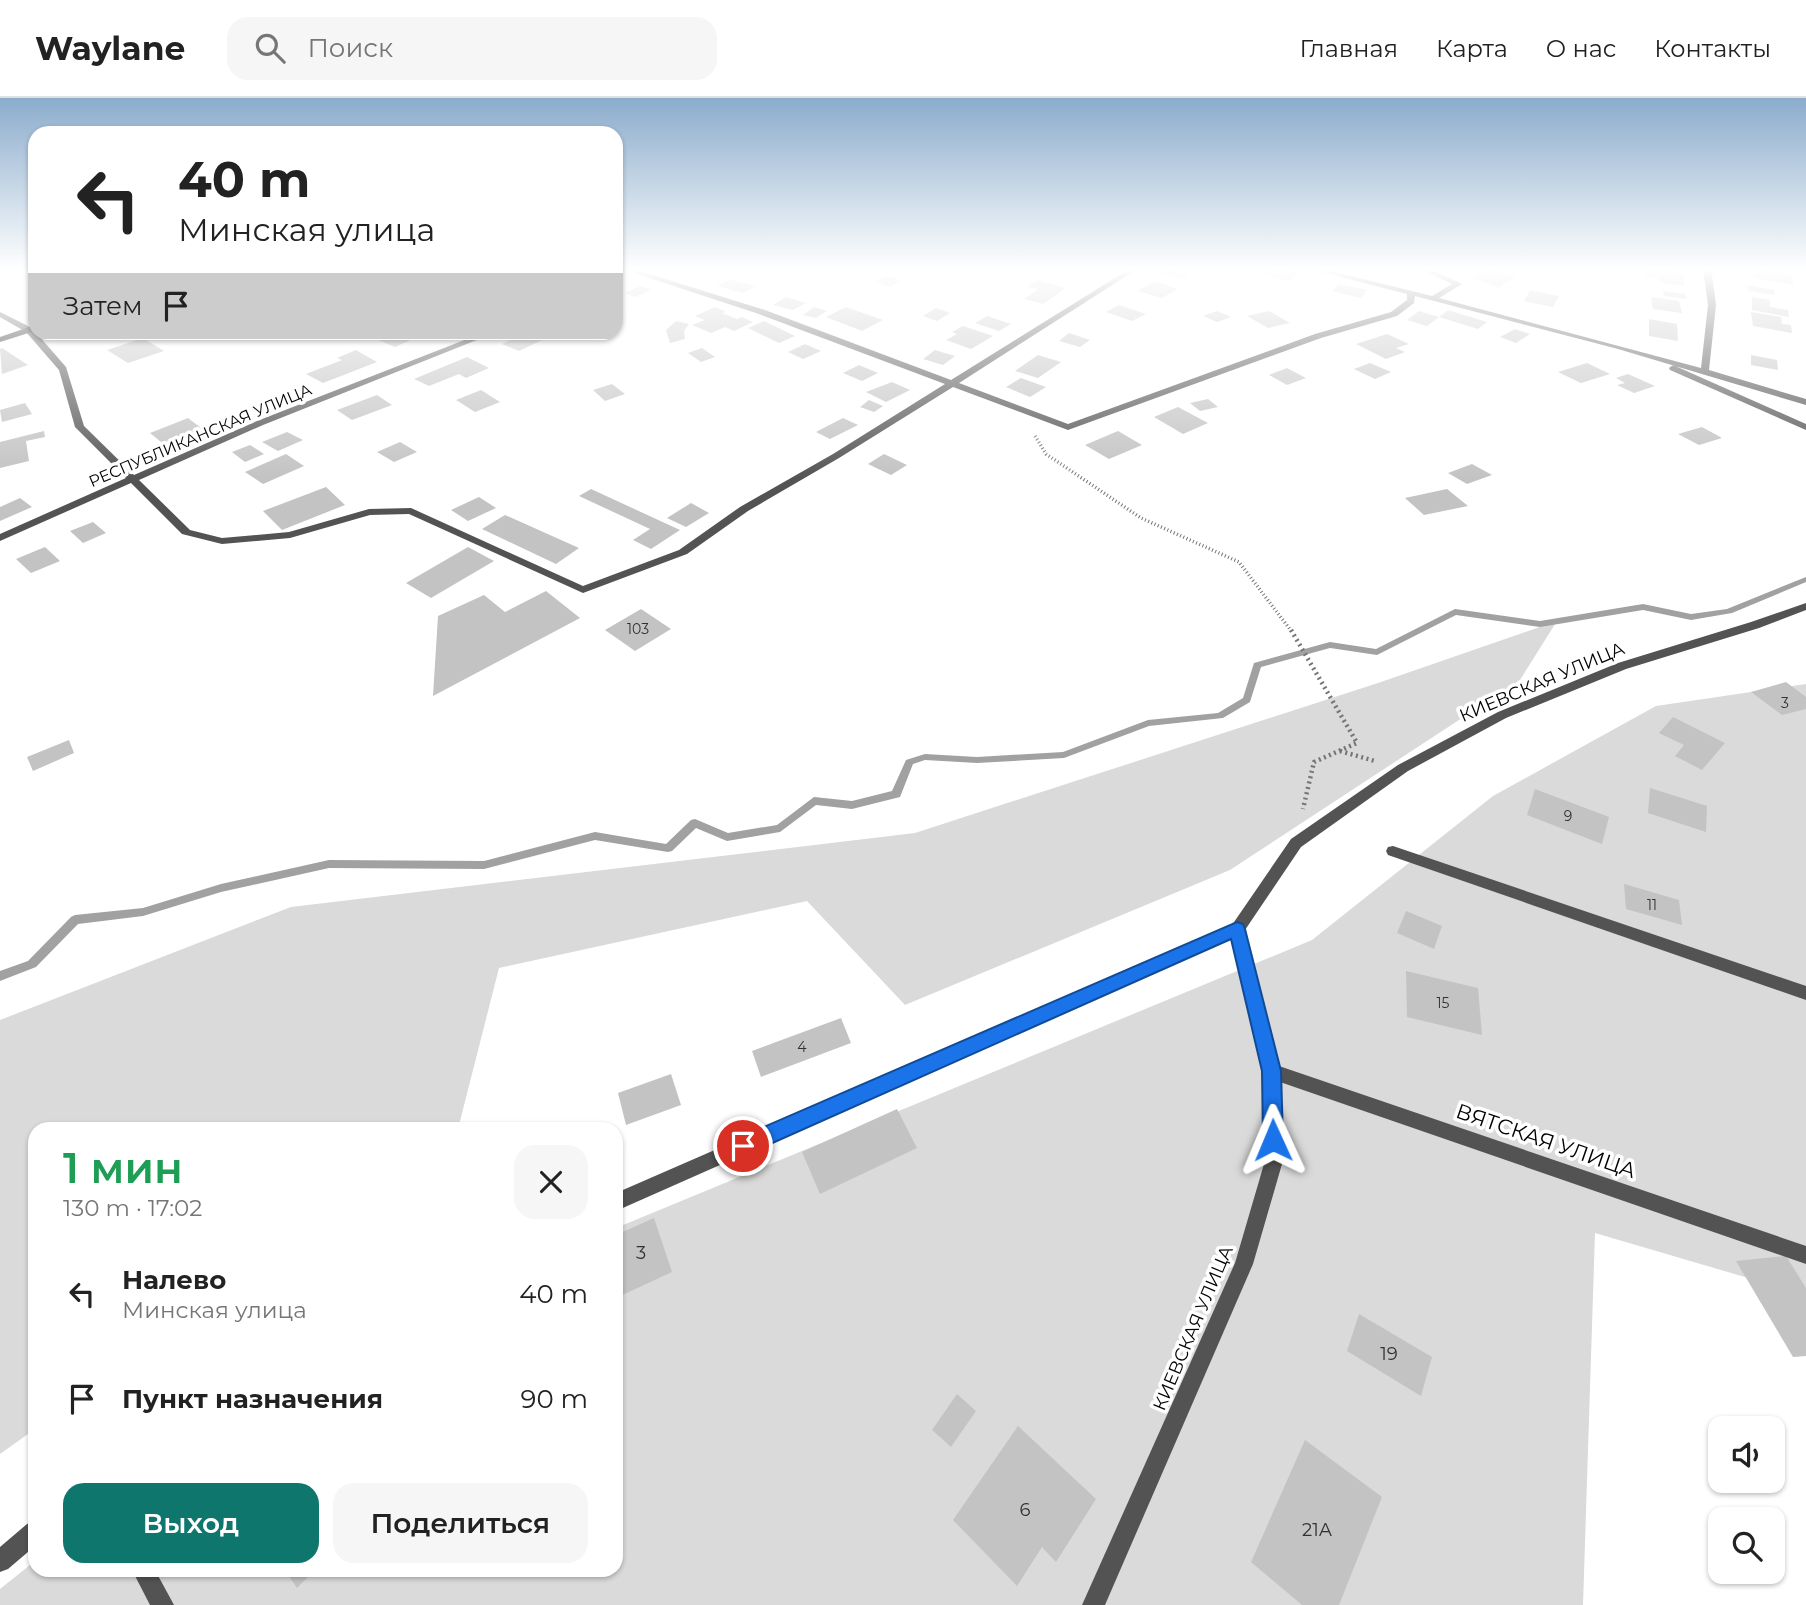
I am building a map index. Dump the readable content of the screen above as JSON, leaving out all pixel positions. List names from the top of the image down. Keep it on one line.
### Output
{"streets":{"street":["РЕСПУБЛИКАНСКАЯ УЛИЦА","КИЕВСКАЯ УЛИЦА","ВЯТСКАЯ УЛИЦА"]},"crossings":[["КИЕВСКАЯ УЛИЦА","ВЯТСКАЯ УЛИЦА"]],"house_numbers":["103","3","9","11","15","4","3","19","6","21А"],"page":{"header":"Waylane","search":"Поиск","nav":["Главная","Карта","О нас","Контакты"],"turn":["40 m","Минская улица"],"then":"Затем","heading":["1 мин","130 m · 17:02"],"list":[{"name":"Налево","note":"Минская улица","value":"40 m"},{"name":"Пункт назначения","value":"90 m"}],"buttons":["Выход","Поделиться"]}}
